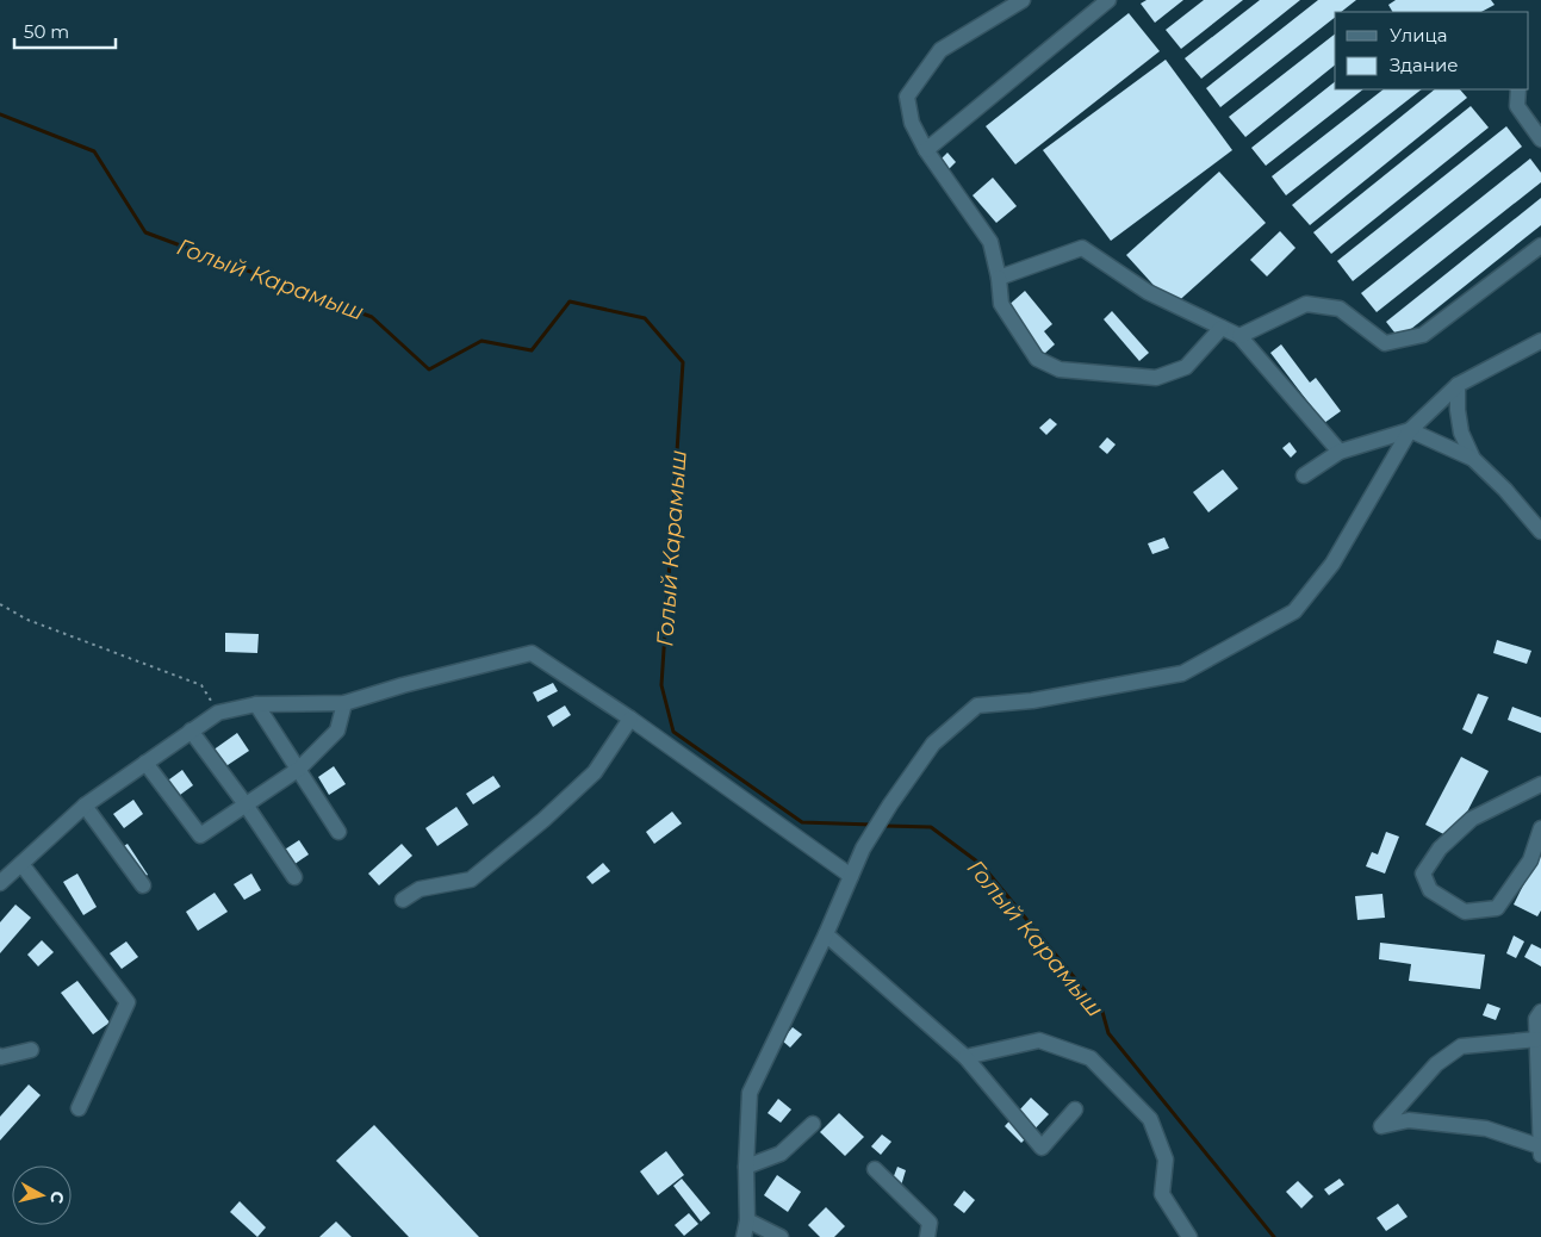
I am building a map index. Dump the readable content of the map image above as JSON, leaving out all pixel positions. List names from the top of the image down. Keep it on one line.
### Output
{"water":["Голый Карамыш"],"legend":["Улица","Здание"],"scale_bar":"50 m","north":"right"}
